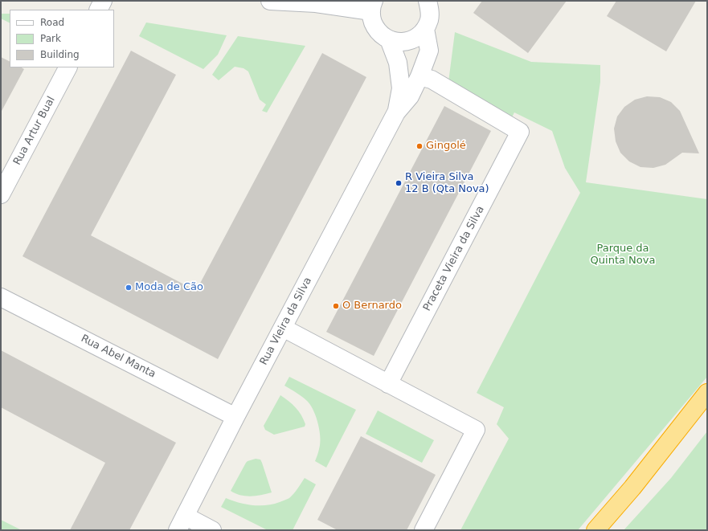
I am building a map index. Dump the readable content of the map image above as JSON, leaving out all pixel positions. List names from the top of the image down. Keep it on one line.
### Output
{"streets":{"street":["Rua Artur Bual","Praceta Vieira da Silva","Rua Vieira da Silva","Rua Abel Manta"]},"crossings":[["Praceta Vieira da Silva","Rua Vieira da Silva"],["Rua Vieira da Silva","Rua Abel Manta"]],"parks":["Parque da Quinta Nova"],"places":["Gingolé","R Vieira Silva 12 B (Qta Nova)","Moda de Cão","O Bernardo"],"legend":["Road","Park","Building"]}
